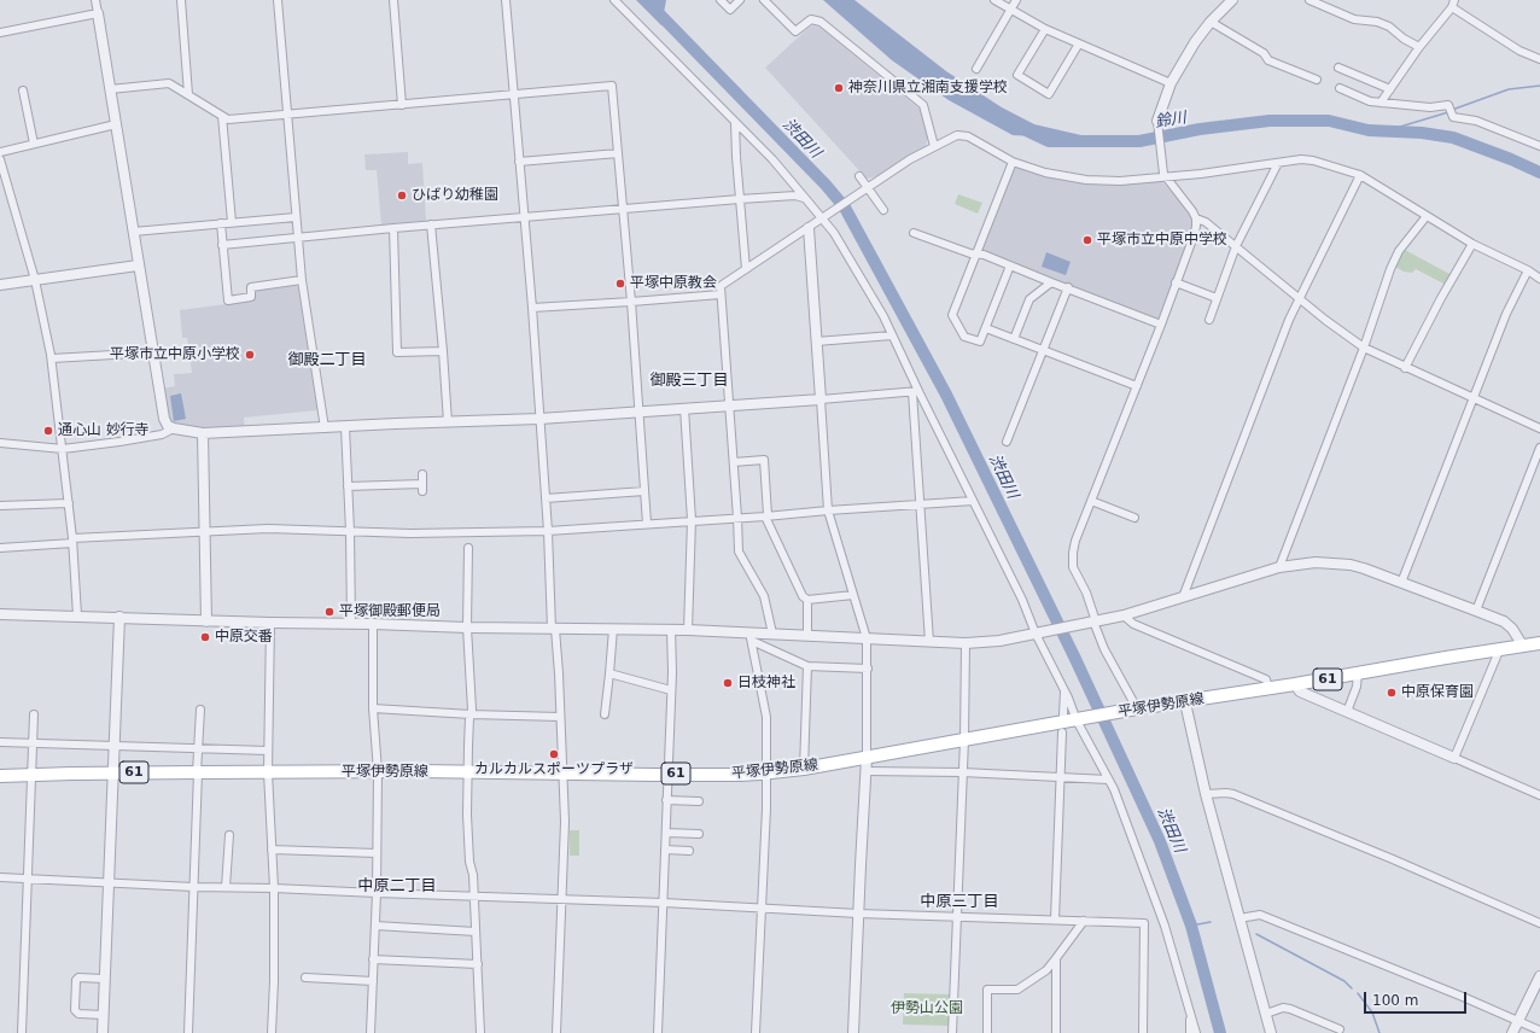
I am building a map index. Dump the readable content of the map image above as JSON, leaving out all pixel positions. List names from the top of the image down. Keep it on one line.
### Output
{"streets":{"main road":["61","平塚伊勢原線"]},"districts":["御殿二丁目","御殿三丁目","中原二丁目","中原三丁目"],"water":["鈴川","渋田川"],"parks":["伊勢山公園"],"places":["神奈川県立湘南支援学校","ひばり幼稚園","平塚市立中原中学校","平塚中原教会","平塚市立中原小学校","通心山 妙行寺","平塚御殿郵便局","中原交番","日枝神社","中原保育園","カルカルスポーツプラザ"],"scale_bar":"100 m"}
